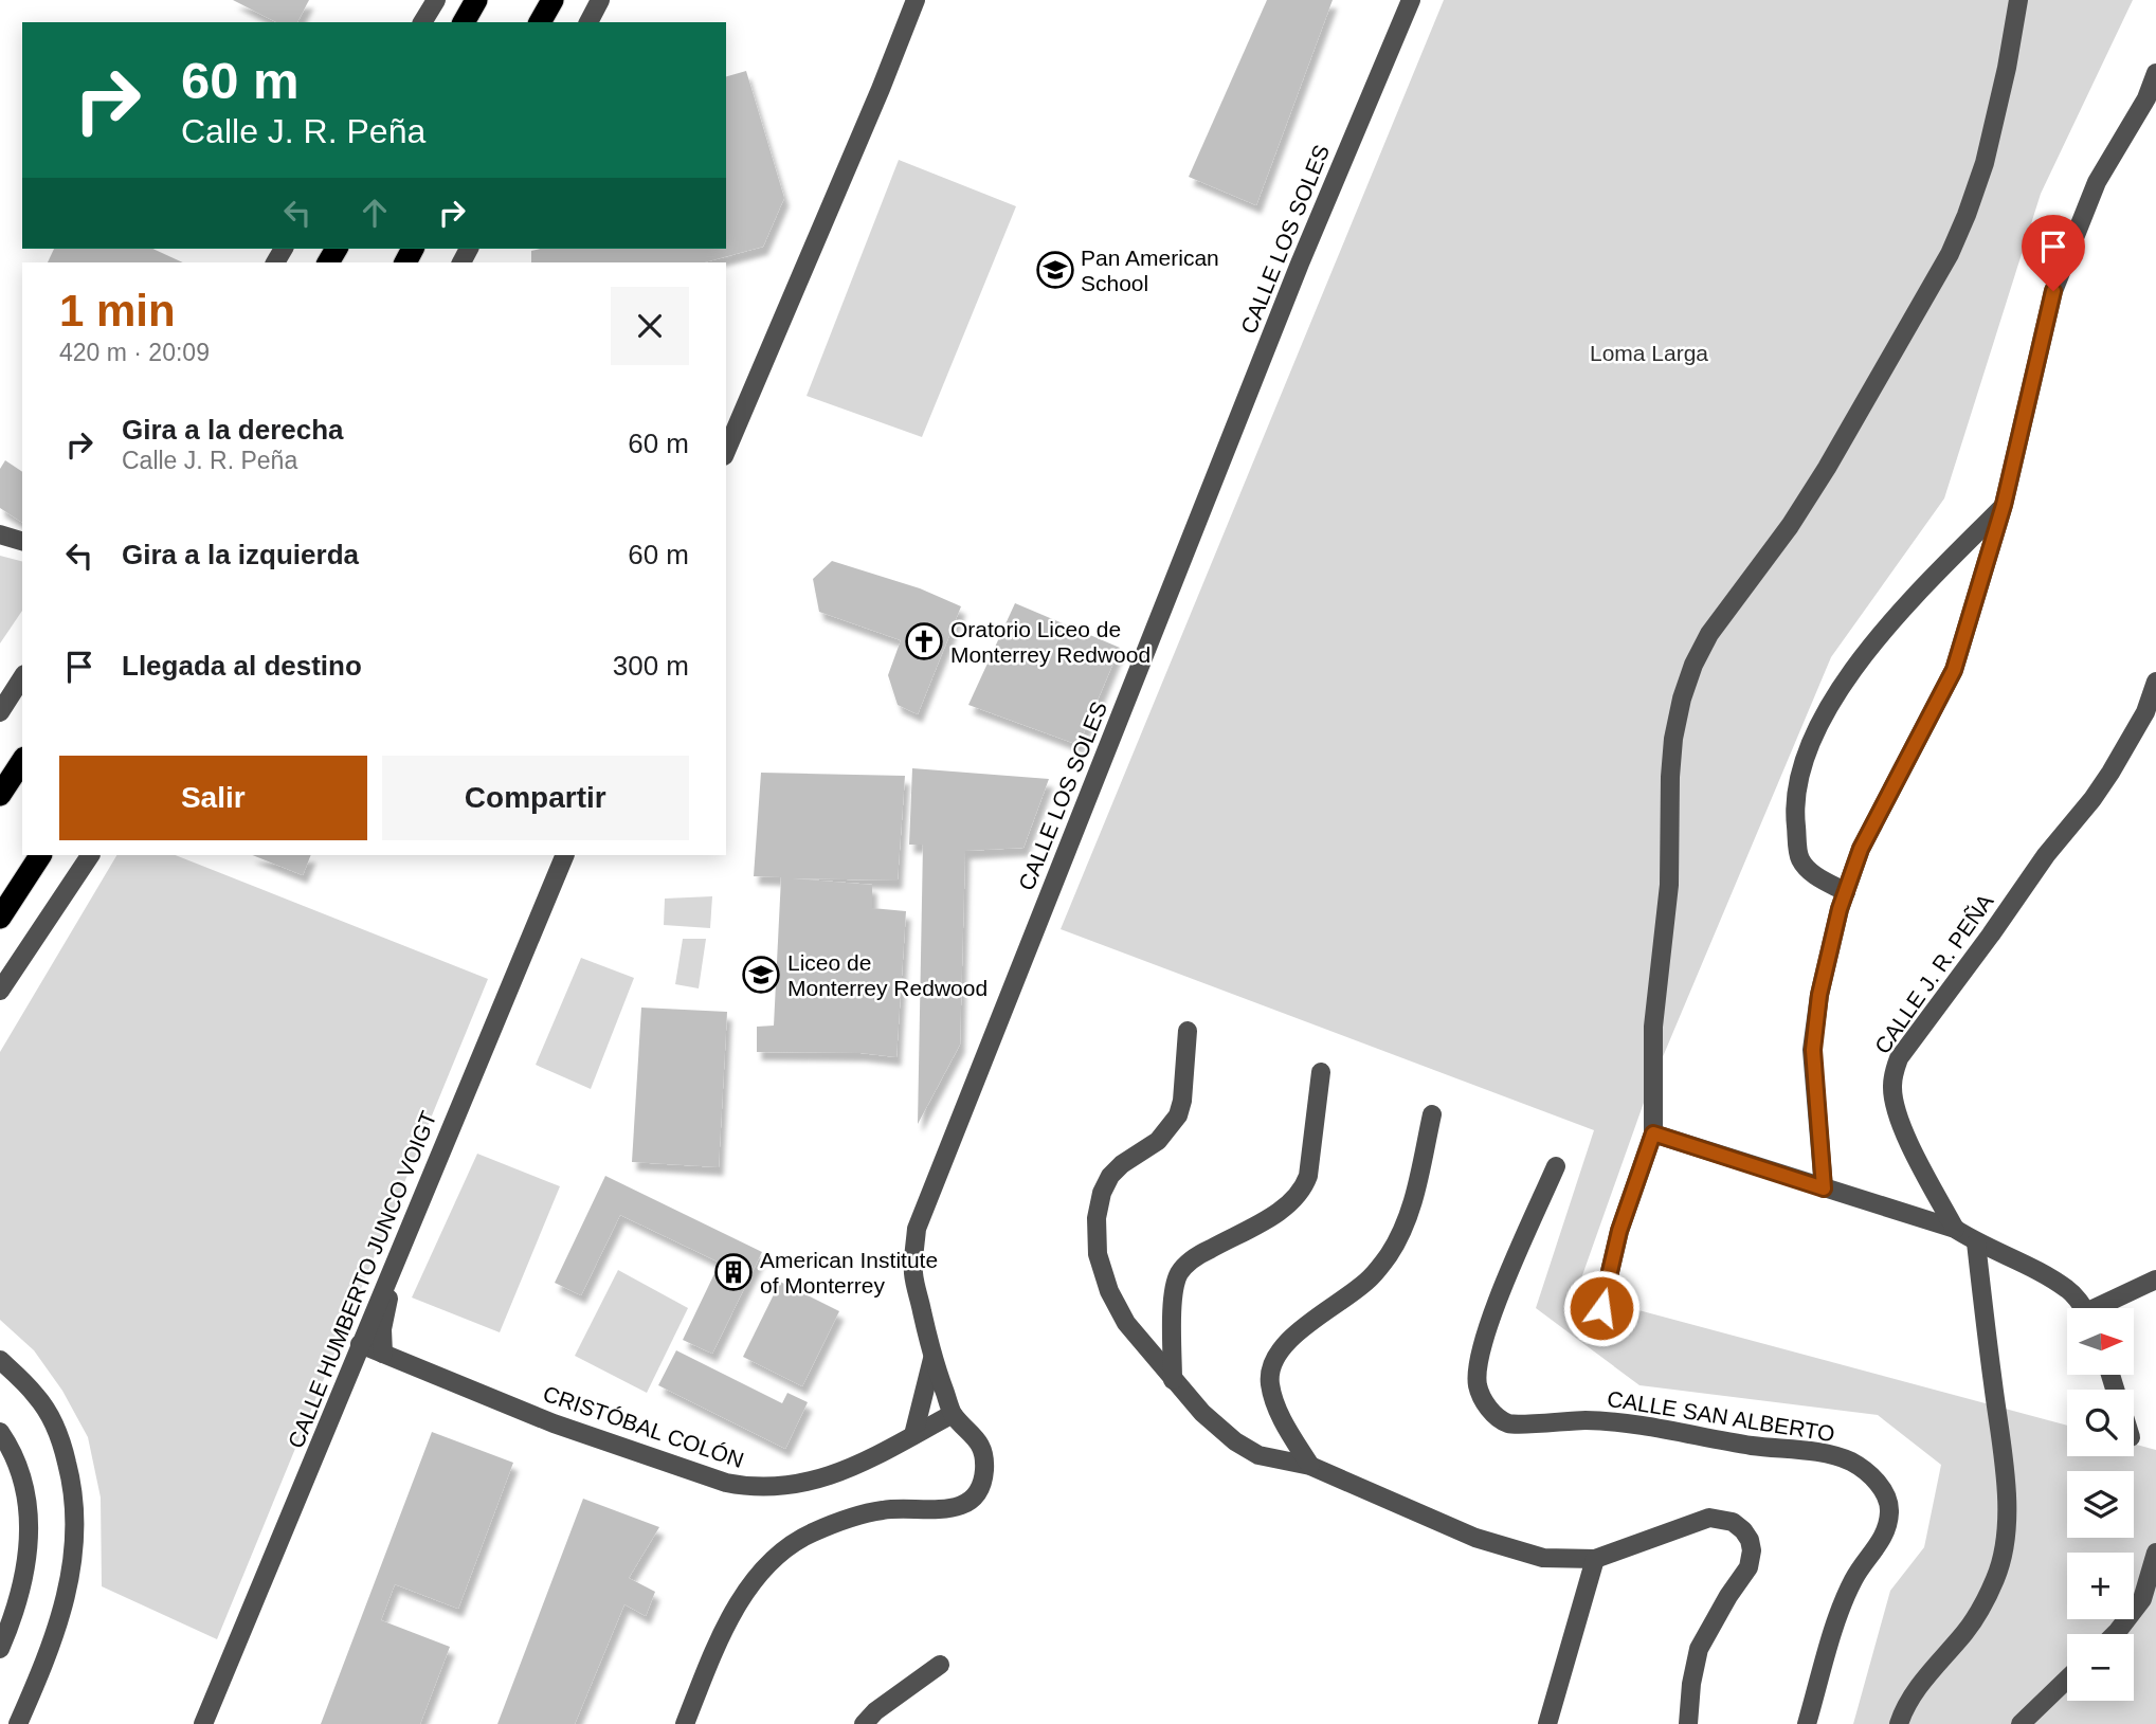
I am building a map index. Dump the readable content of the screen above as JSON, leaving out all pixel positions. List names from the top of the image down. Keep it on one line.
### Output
{"streets":{"street":["CALLE LOS SOLES","CALLE J. R. PEÑA","CALLE HUMBERTO JUNCO VOIGT","CALLE SAN ALBERTO","CRISTÓBAL COLÓN"]},"crossings":[["CALLE LOS SOLES","CRISTÓBAL COLÓN"],["CALLE HUMBERTO JUNCO VOIGT","CRISTÓBAL COLÓN"]],"parks":["Loma Larga"],"places":{"school or university":["Pan American School","Liceo de Monterrey Redwood"],"church":["Oratorio Liceo de Monterrey Redwood"],"building":["American Institute of Monterrey"]},"north":"right","page":{"turn":["60 m","Calle J. R. Peña"],"heading":["1 min","420 m · 20:09"],"list":[{"name":"Gira a la derecha","note":"Calle J. R. Peña","value":"60 m"},{"name":"Gira a la izquierda","value":"60 m"},{"name":"Llegada al destino","value":"300 m"}],"buttons":["Salir","Compartir"],"map_buttons":["+","−"]}}
